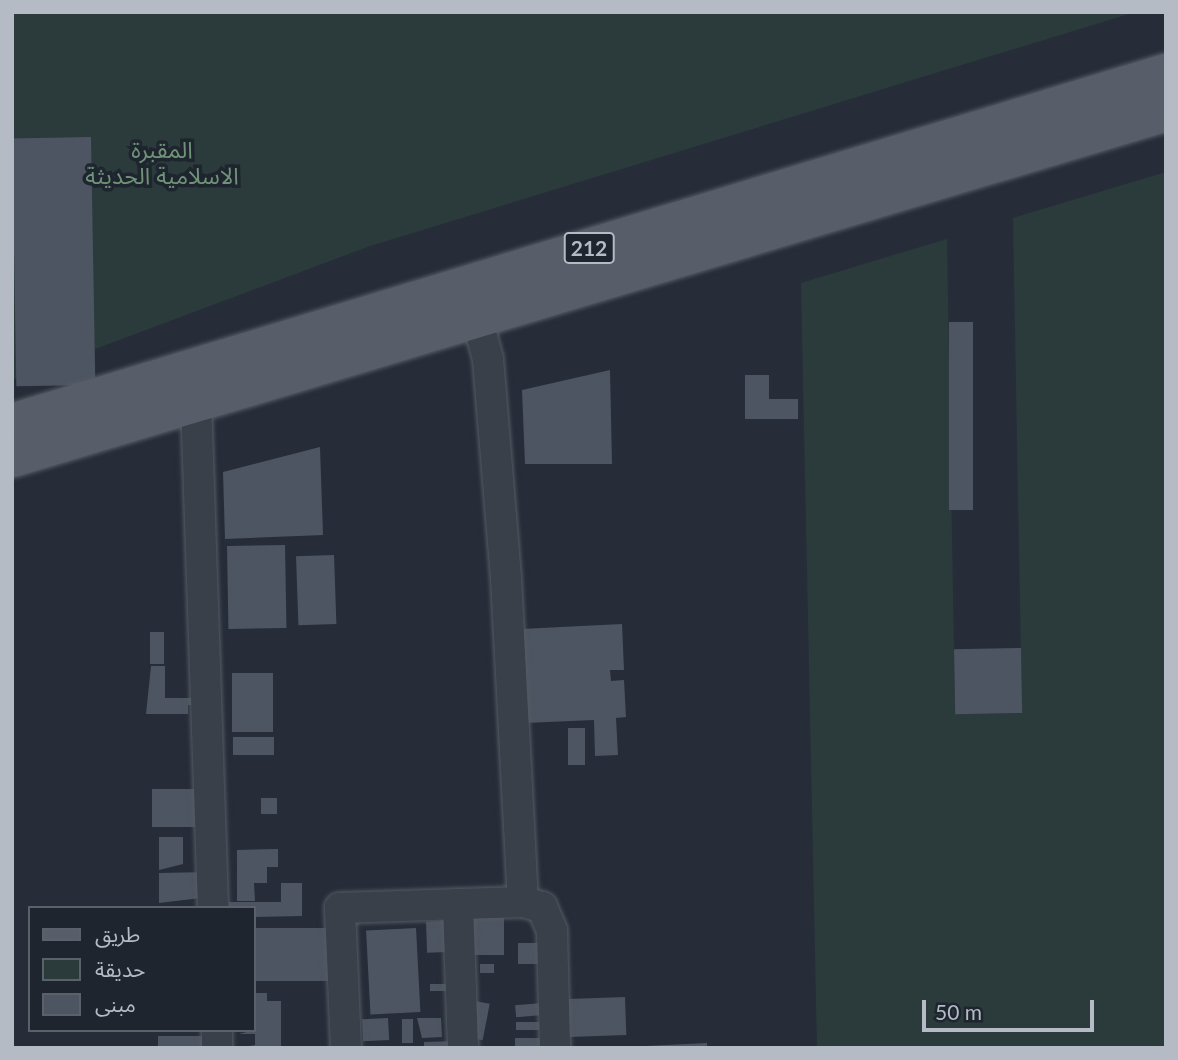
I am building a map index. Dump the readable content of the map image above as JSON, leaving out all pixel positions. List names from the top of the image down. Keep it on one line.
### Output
{"streets":{"main road":["212"]},"parks":["المقبرة الاسلامية الحديثة"],"legend":["طريق","حديقة","مبنى"],"scale_bar":"50 m"}
